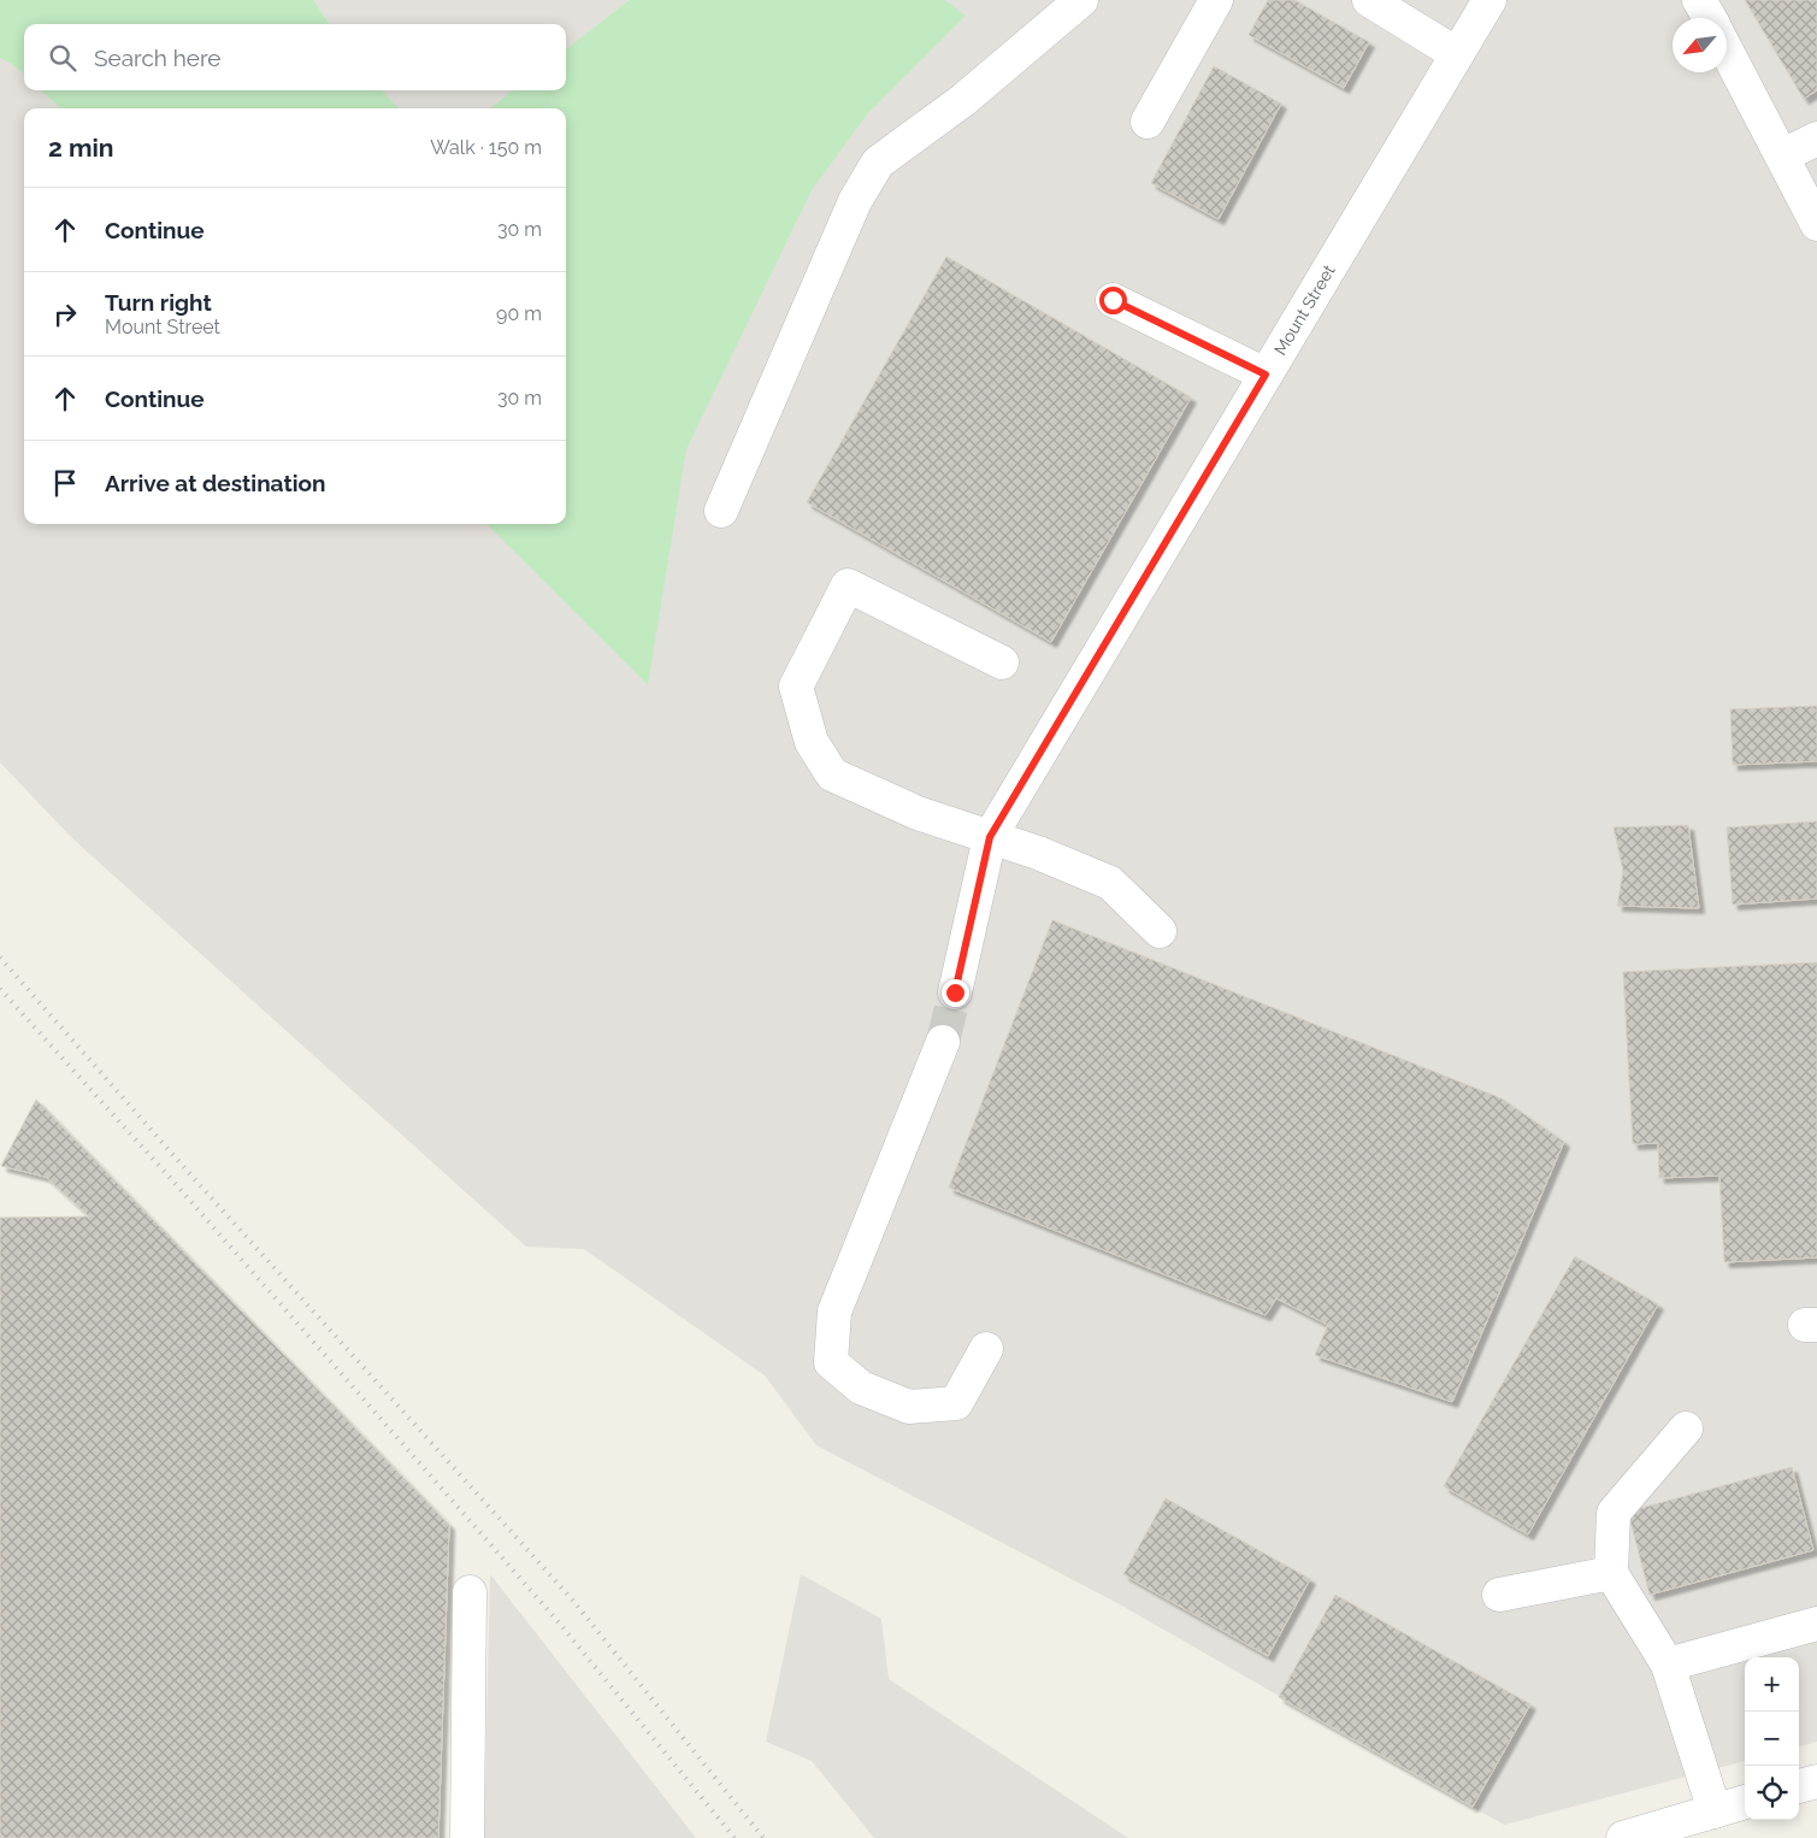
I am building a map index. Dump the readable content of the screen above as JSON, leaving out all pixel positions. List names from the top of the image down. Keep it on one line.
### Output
{"streets":{"street":["Mount Street"]},"north":"bottom left","page":{"search":"Search here","heading":["2 min","Walk · 150 m"],"list":[["Continue","30 m"],["Turn right","Mount Street","90 m"],["Continue","30 m"],"Arrive at destination"],"map_buttons":["+","−"]}}
